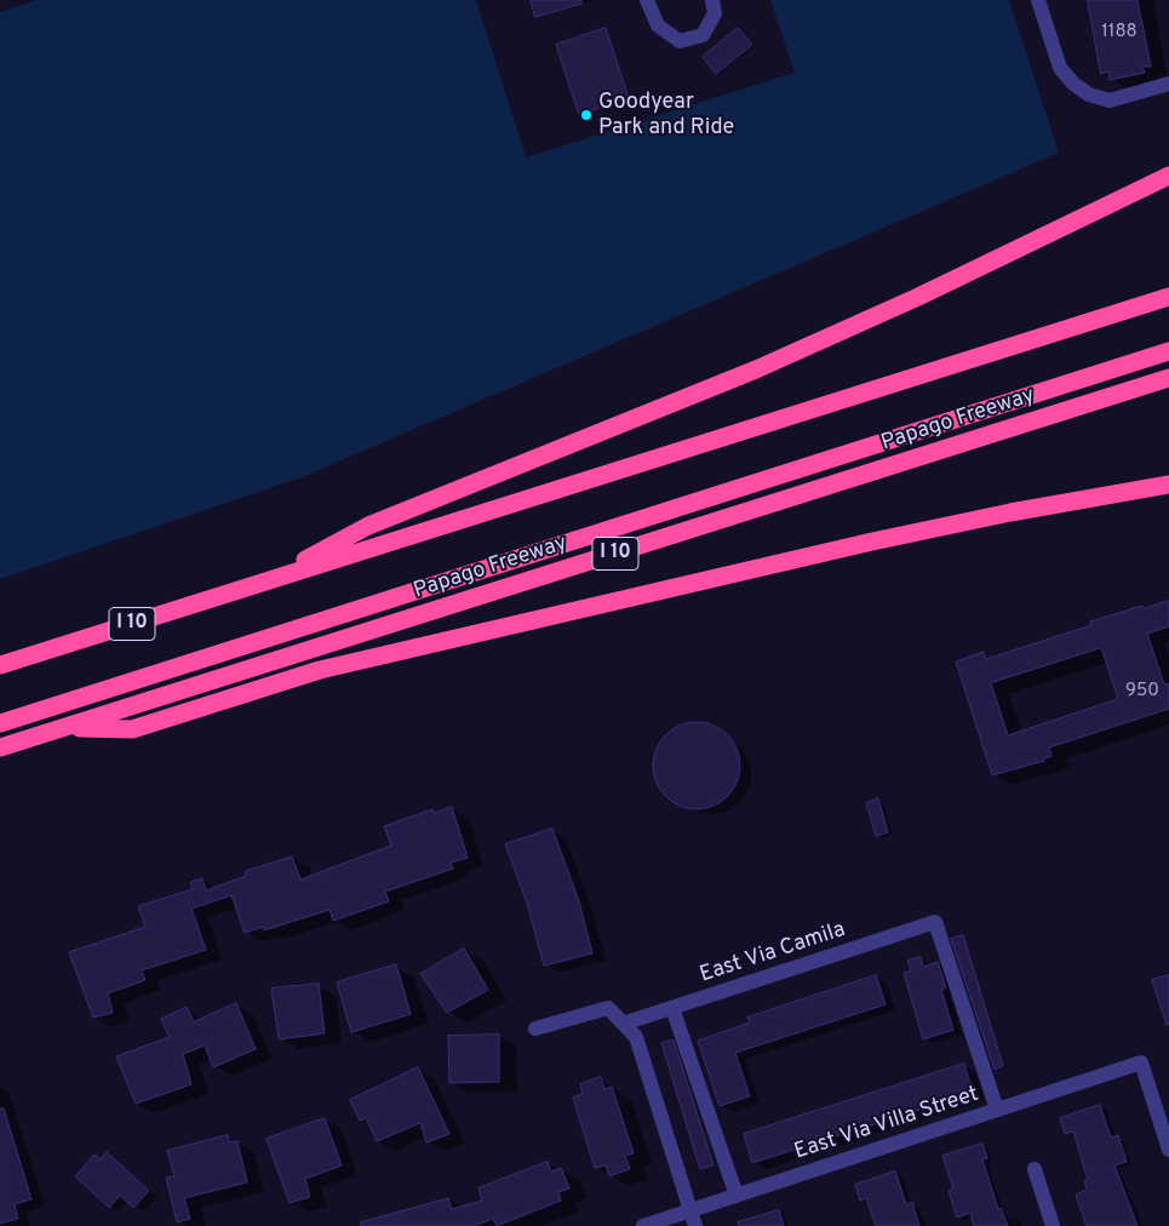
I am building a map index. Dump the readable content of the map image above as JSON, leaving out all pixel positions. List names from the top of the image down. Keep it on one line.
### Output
{"streets":{"highway":["Papago Freeway","I 10"],"street":["East Via Camila","East Via Villa Street"]},"crossings":[["East Via Camila","East Via Villa Street"]],"places":["Goodyear Park and Ride"],"house_numbers":["1188","950"]}
